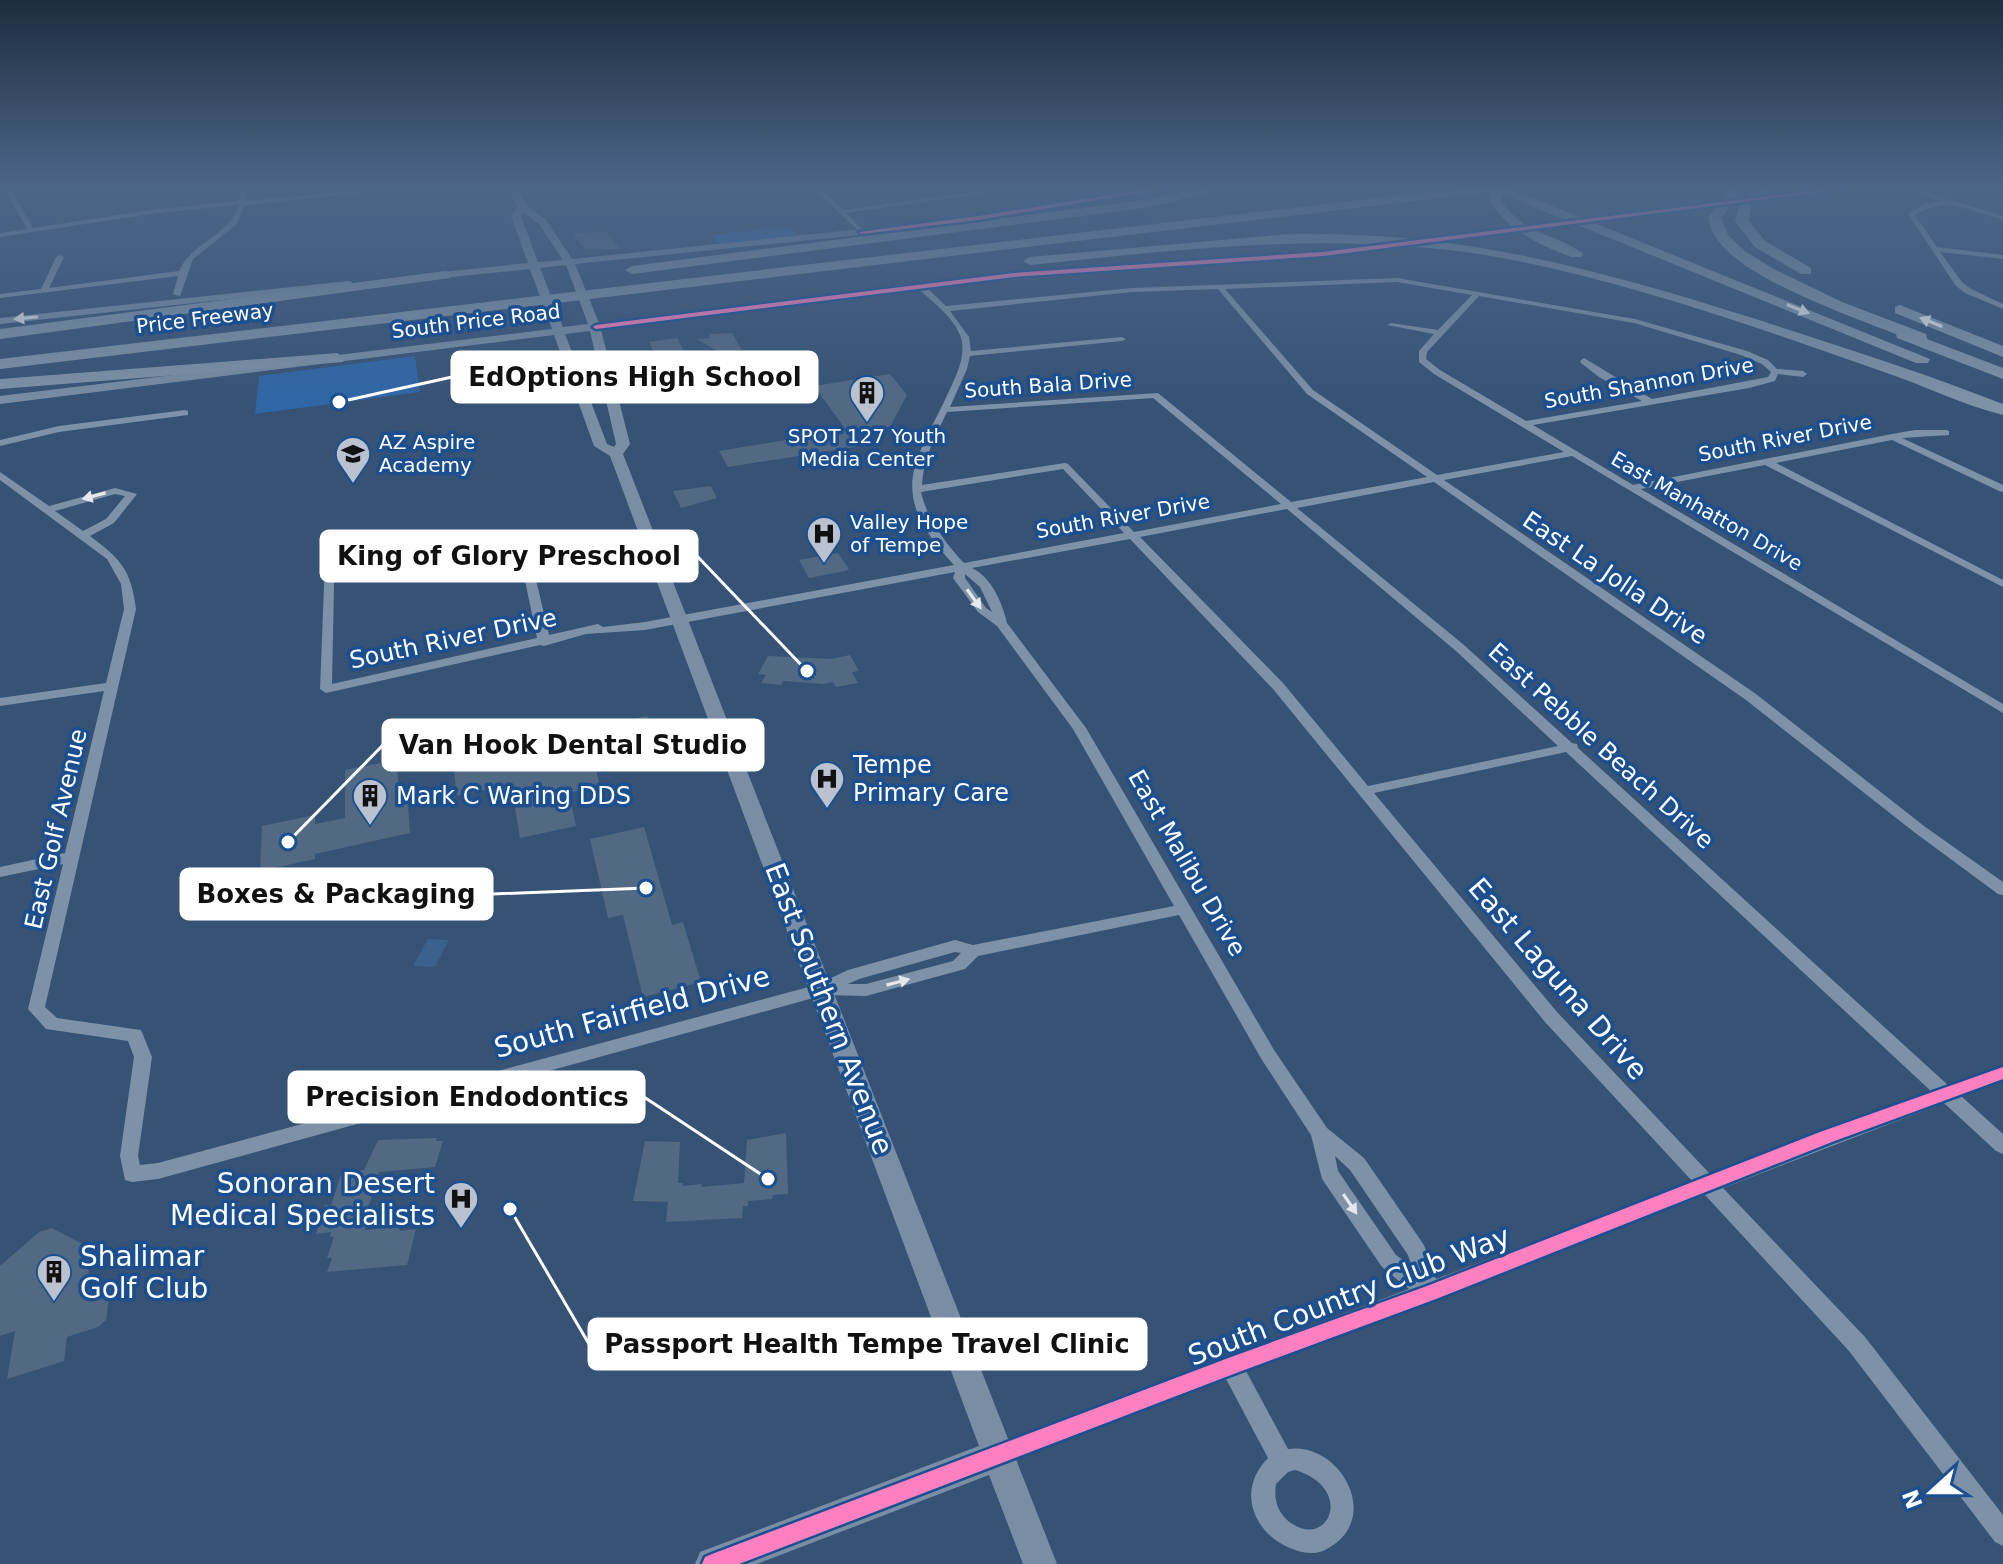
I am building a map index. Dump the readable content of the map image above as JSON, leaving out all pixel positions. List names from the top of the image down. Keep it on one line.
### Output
{"streets":{"highway":["Price Freeway"],"main road":["South Price Road","East Southern Avenue","South Country Club Way"],"street":["South Shannon Drive","South Bala Drive","South River Drive","East Manhatton Drive","East La Jolla Drive","East Pebble Beach Drive","East Golf Avenue","East Malibu Drive","East Laguna Drive","South Fairfield Drive"]},"crossings":[["South Price Road","East Southern Avenue"],["South Shannon Drive","East Manhatton Drive"],["South Bala Drive","East Pebble Beach Drive"],["South River Drive","East Manhatton Drive"],["South River Drive","East La Jolla Drive"],["South River Drive","East Pebble Beach Drive"],["South River Drive","East Malibu Drive"],["South River Drive","East Laguna Drive"],["South River Drive","East Southern Avenue"],["East Pebble Beach Drive","South Country Club Way"],["East Golf Avenue","South Fairfield Drive"],["East Malibu Drive","East Laguna Drive"],["East Malibu Drive","South Fairfield Drive"],["East Malibu Drive","South Country Club Way"],["East Laguna Drive","South Country Club Way"],["East Southern Avenue","South Fairfield Drive"],["East Southern Avenue","South Country Club Way"]],"places":{"other":["EdOptions High School","King of Glory Preschool","Van Hook Dental Studio","Boxes & Packaging","Precision Endodontics","Passport Health Tempe Travel Clinic"],"building":["SPOT 127 Youth Media Center","Mark C Waring DDS","Shalimar Golf Club"],"school or university":["AZ Aspire Academy"],"hospital":["Valley Hope of Tempe","Tempe Primary Care","Sonoran Desert Medical Specialists"]},"north":"left"}
